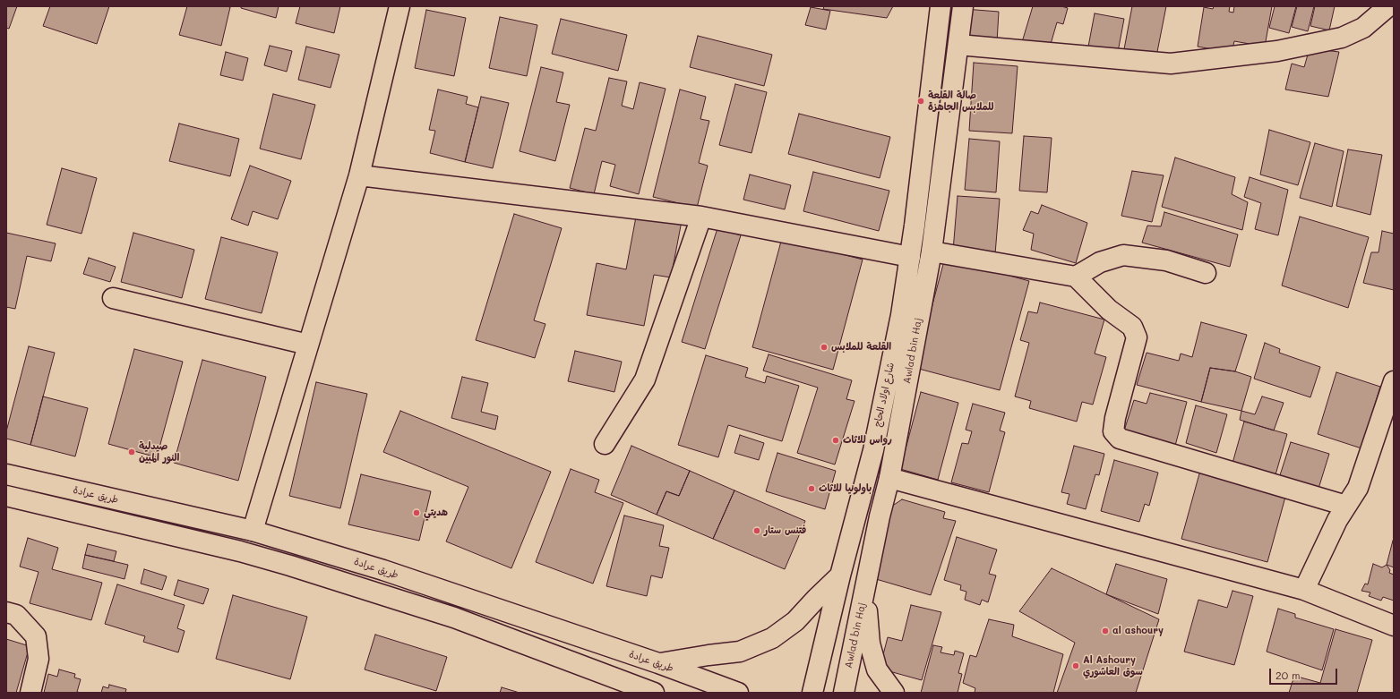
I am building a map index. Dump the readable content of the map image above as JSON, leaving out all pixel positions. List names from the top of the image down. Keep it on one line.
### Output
{"streets":{"street":["Awlad bin Haj","شارع اولاد الحاج","طريق عرادة"]},"places":["صالة القلعة للملابس الجاهزة","القلعة للملابس","رواس للاثاث","صيدلية النور المبين","باولونيا للاثاث","هديتي","فتنس ستار","al ashoury","Al Ashoury سوق العاشوري"],"scale_bar":"20 m"}
